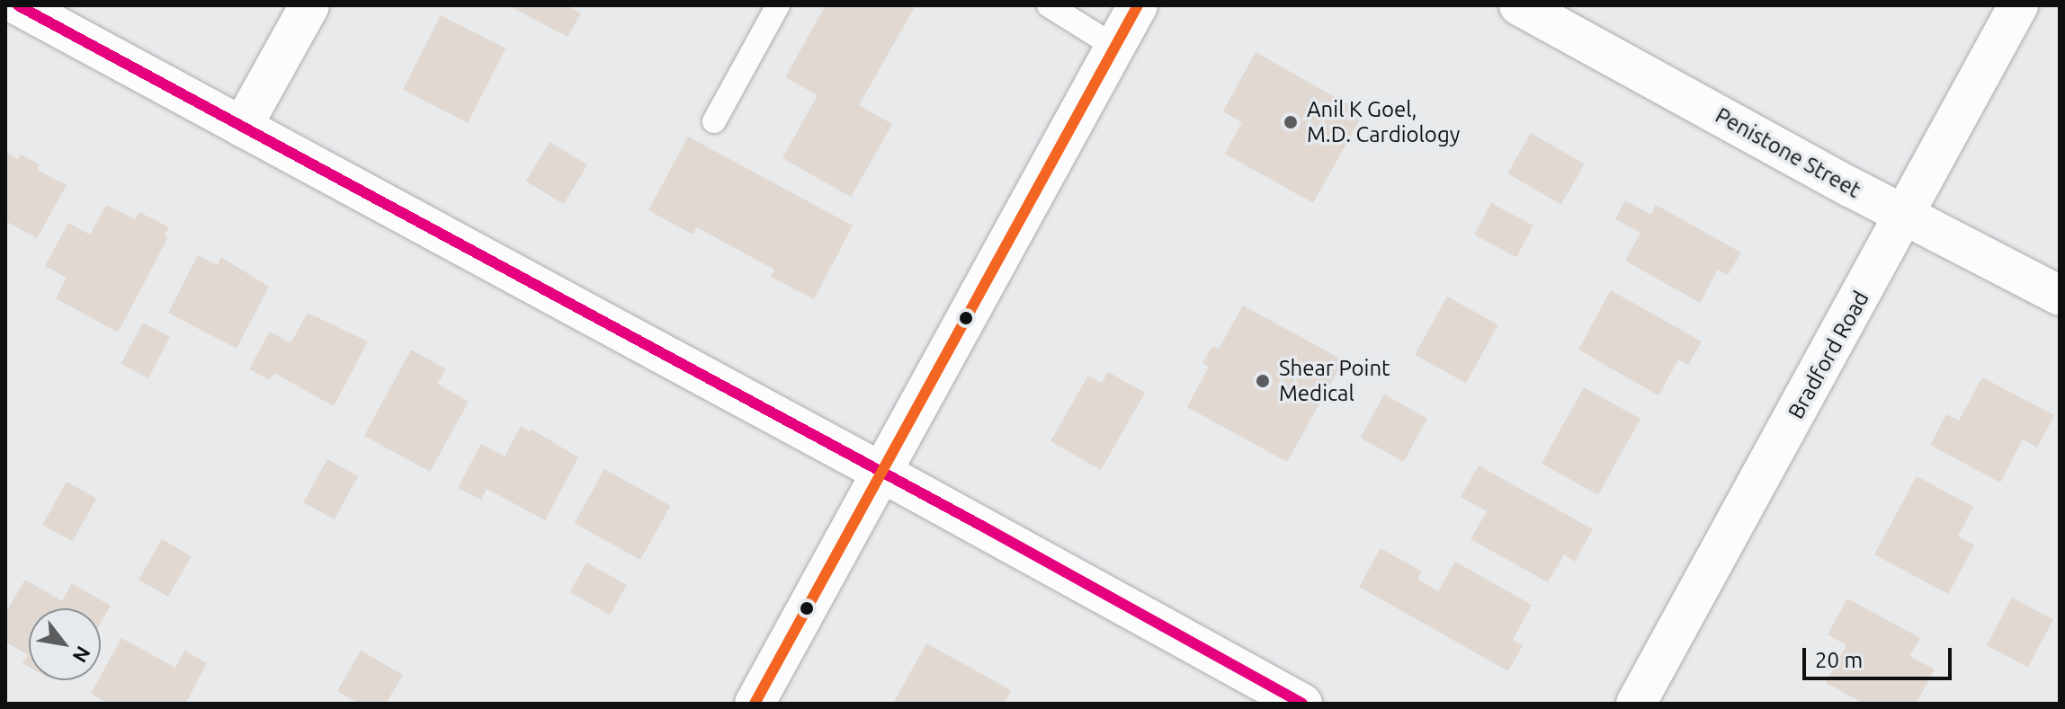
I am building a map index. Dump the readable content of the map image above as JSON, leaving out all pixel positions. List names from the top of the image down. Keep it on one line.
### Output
{"streets":{"street":["Penistone Street","Bradford Road"]},"crossings":[["Penistone Street","Bradford Road"]],"places":["Anil K Goel, M.D. Cardiology","Shear Point Medical"],"scale_bar":"20 m","north":"bottom right"}
